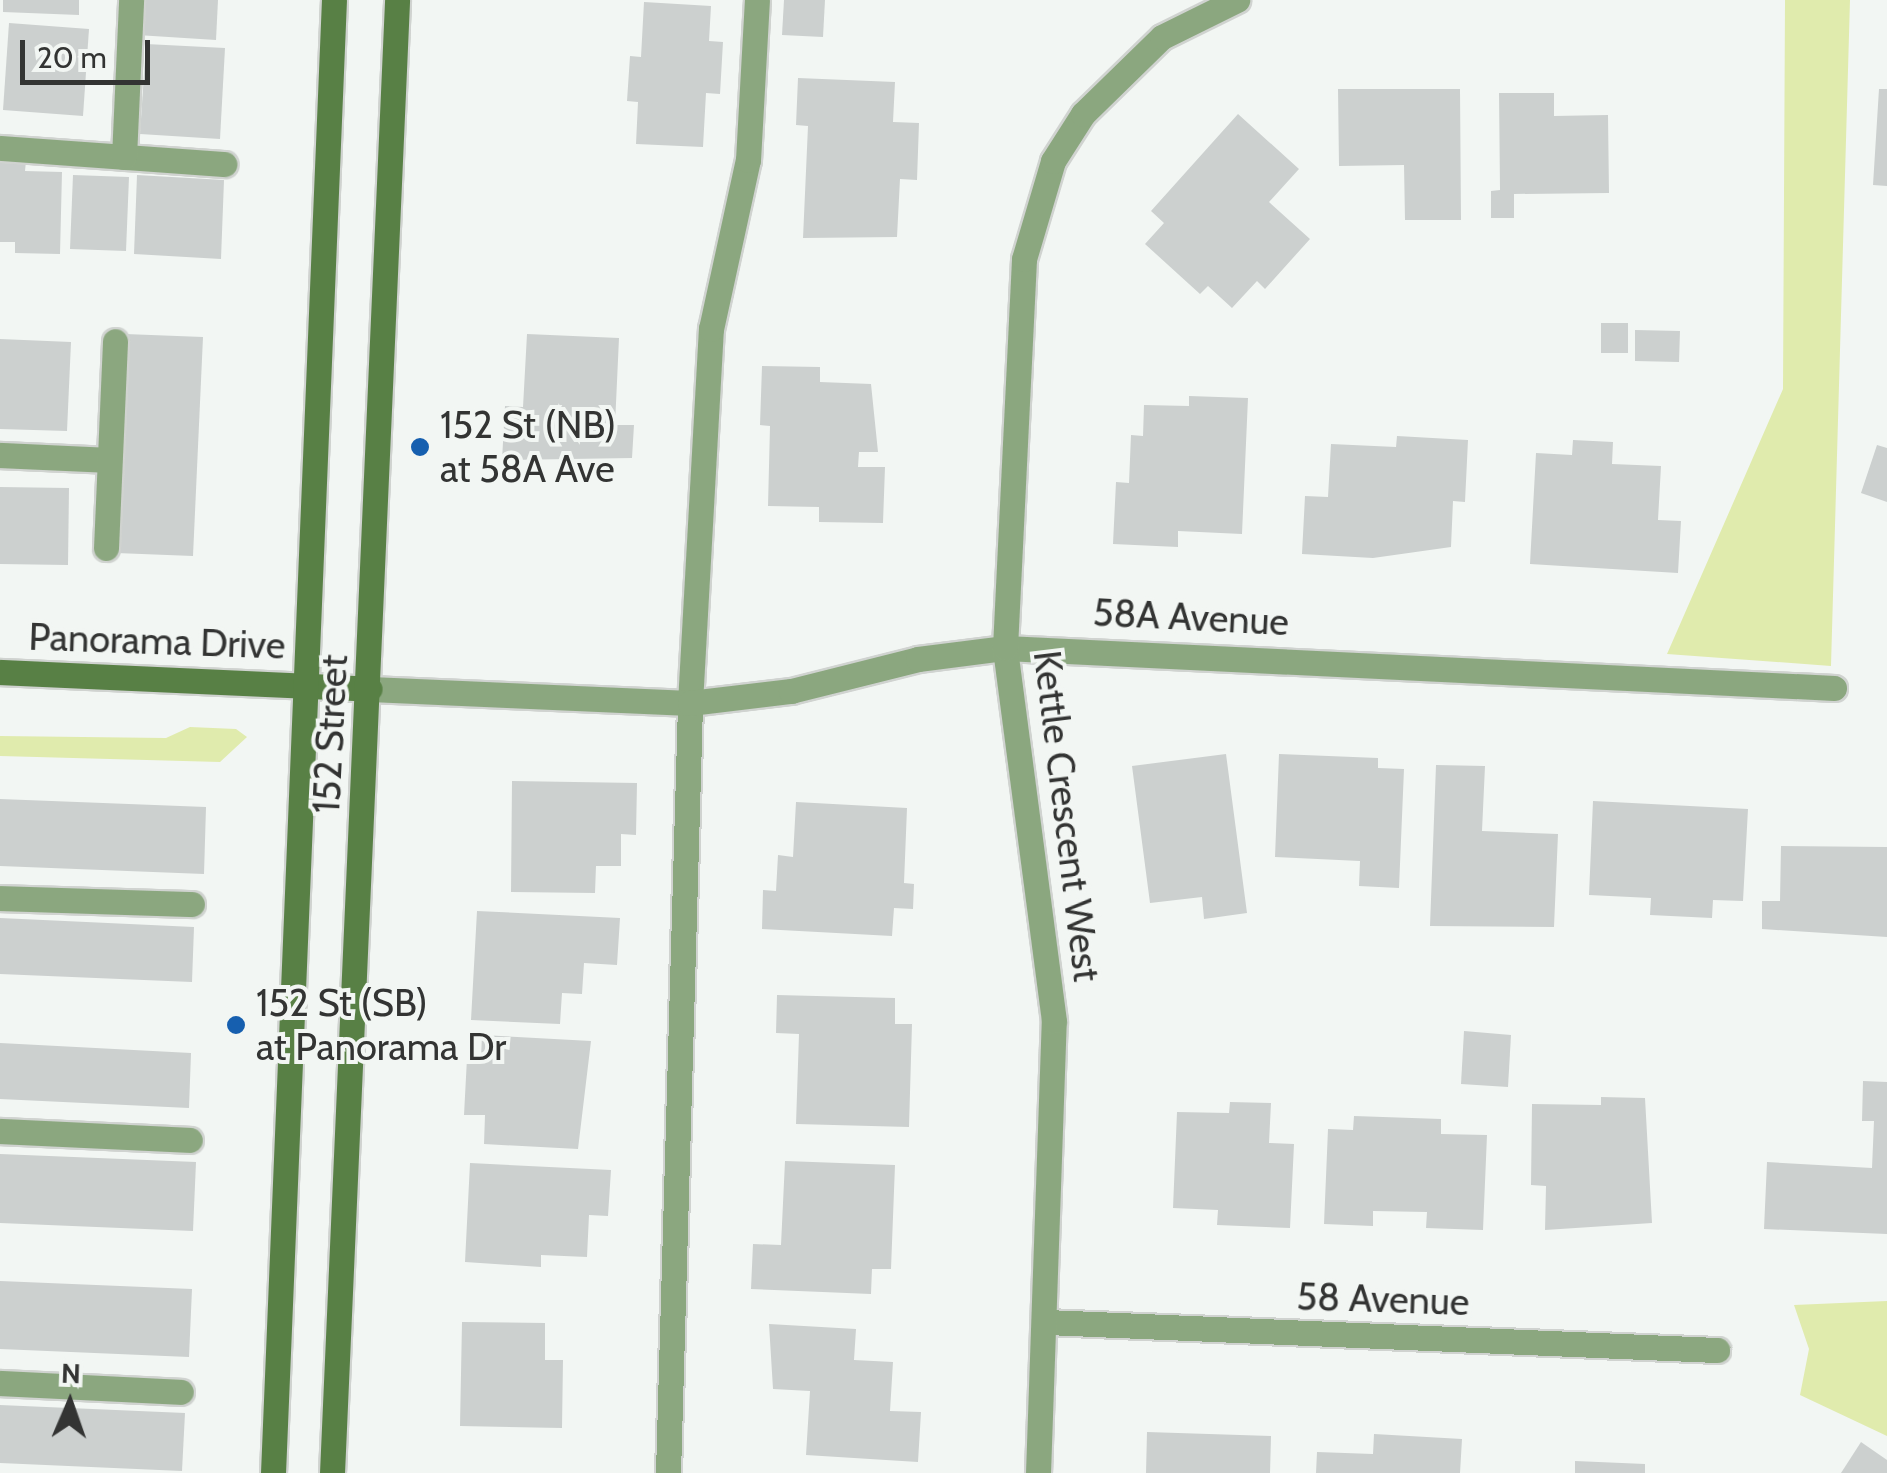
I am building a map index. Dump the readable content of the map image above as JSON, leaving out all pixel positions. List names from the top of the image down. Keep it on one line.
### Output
{"streets":{"main road":["Panorama Drive","152 Street"],"street":["58A Avenue","Kettle Crescent West","58 Avenue"]},"crossings":[["58A Avenue","Panorama Drive"],["58A Avenue","152 Street"],["58A Avenue","Kettle Crescent West"],["Panorama Drive","152 Street"],["Kettle Crescent West","58 Avenue"]],"places":["152 St (NB) at 58A Ave","152 St (SB) at Panorama Dr"],"scale_bar":"20 m","north":"top"}
